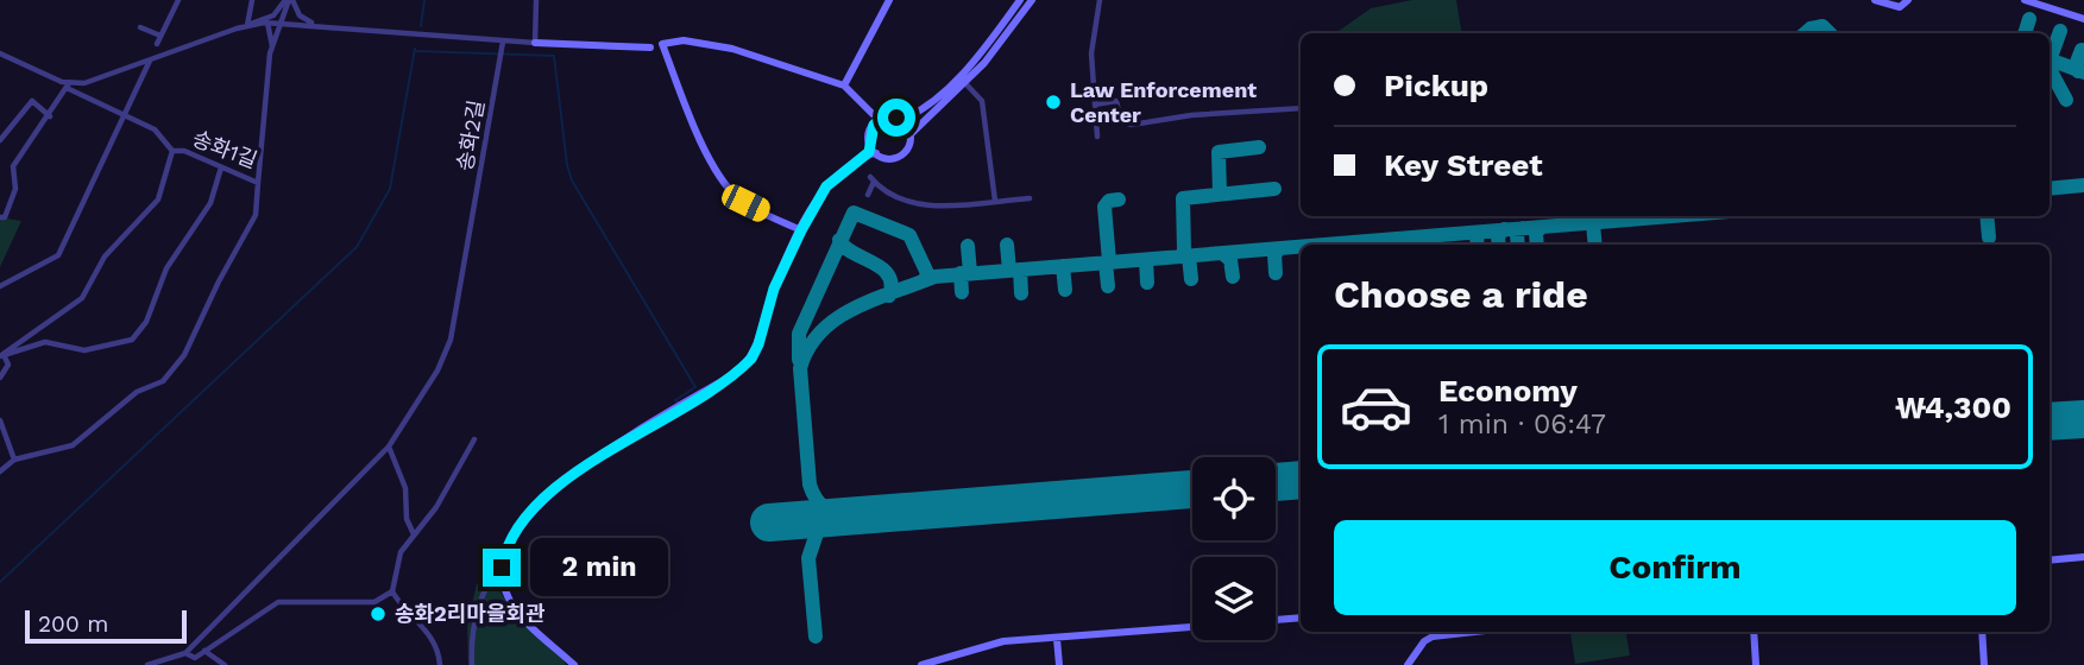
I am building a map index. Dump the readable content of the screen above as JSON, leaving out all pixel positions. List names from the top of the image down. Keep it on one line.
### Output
{"streets":{"street":["송화2길","송화1길"]},"places":["Law Enforcement Center","송화2리마을회관"],"scale_bar":"200 m","page":{"banner":["Pickup","Key Street"],"heading":"Choose a ride","list":[{"name":"Economy","note":"1 min · 06:47","value":"₩4,300"}],"buttons":"Confirm","bubble":"2 min","scale":"200 m"}}
